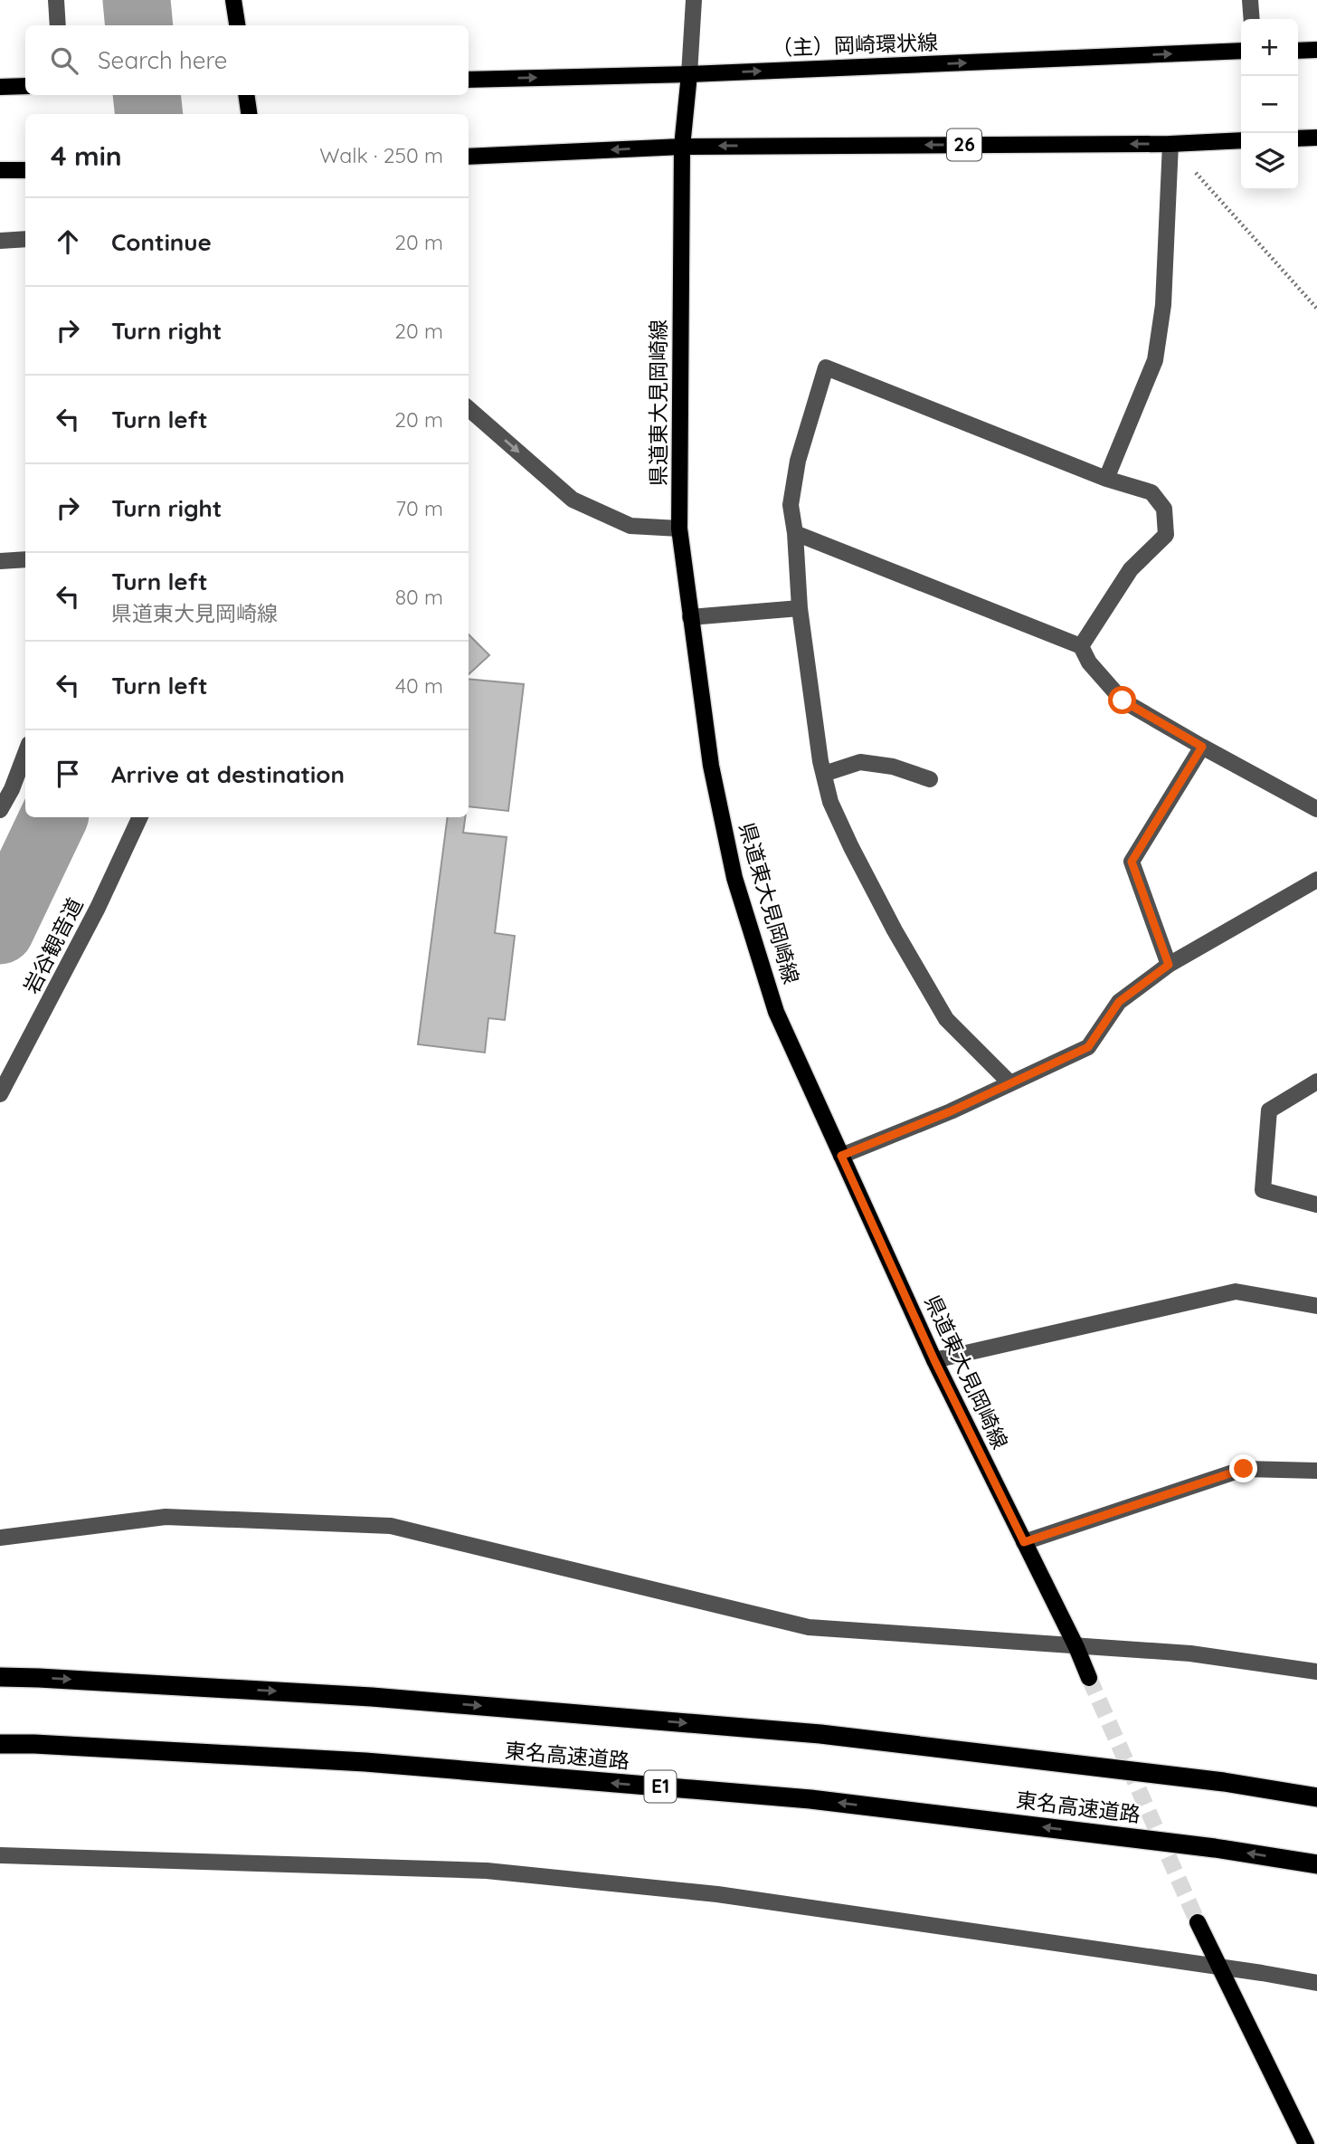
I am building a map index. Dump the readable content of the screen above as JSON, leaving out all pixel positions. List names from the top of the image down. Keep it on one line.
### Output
{"streets":{"highway":["東名高速道路","E1"],"main road":["（主）岡崎環状線","26","県道東大見岡崎線"],"street":["岩谷観音道"]},"crossings":[["（主）岡崎環状線","県道東大見岡崎線"],["26","県道東大見岡崎線"]],"page":{"map_buttons":["+","−"],"search":"Search here","heading":["4 min","Walk · 250 m"],"list":[["Continue","20 m"],["Turn right","20 m"],["Turn left","20 m"],["Turn right","70 m"],["Turn left","県道東大見岡崎線","80 m"],["Turn left","40 m"],"Arrive at destination"]}}
